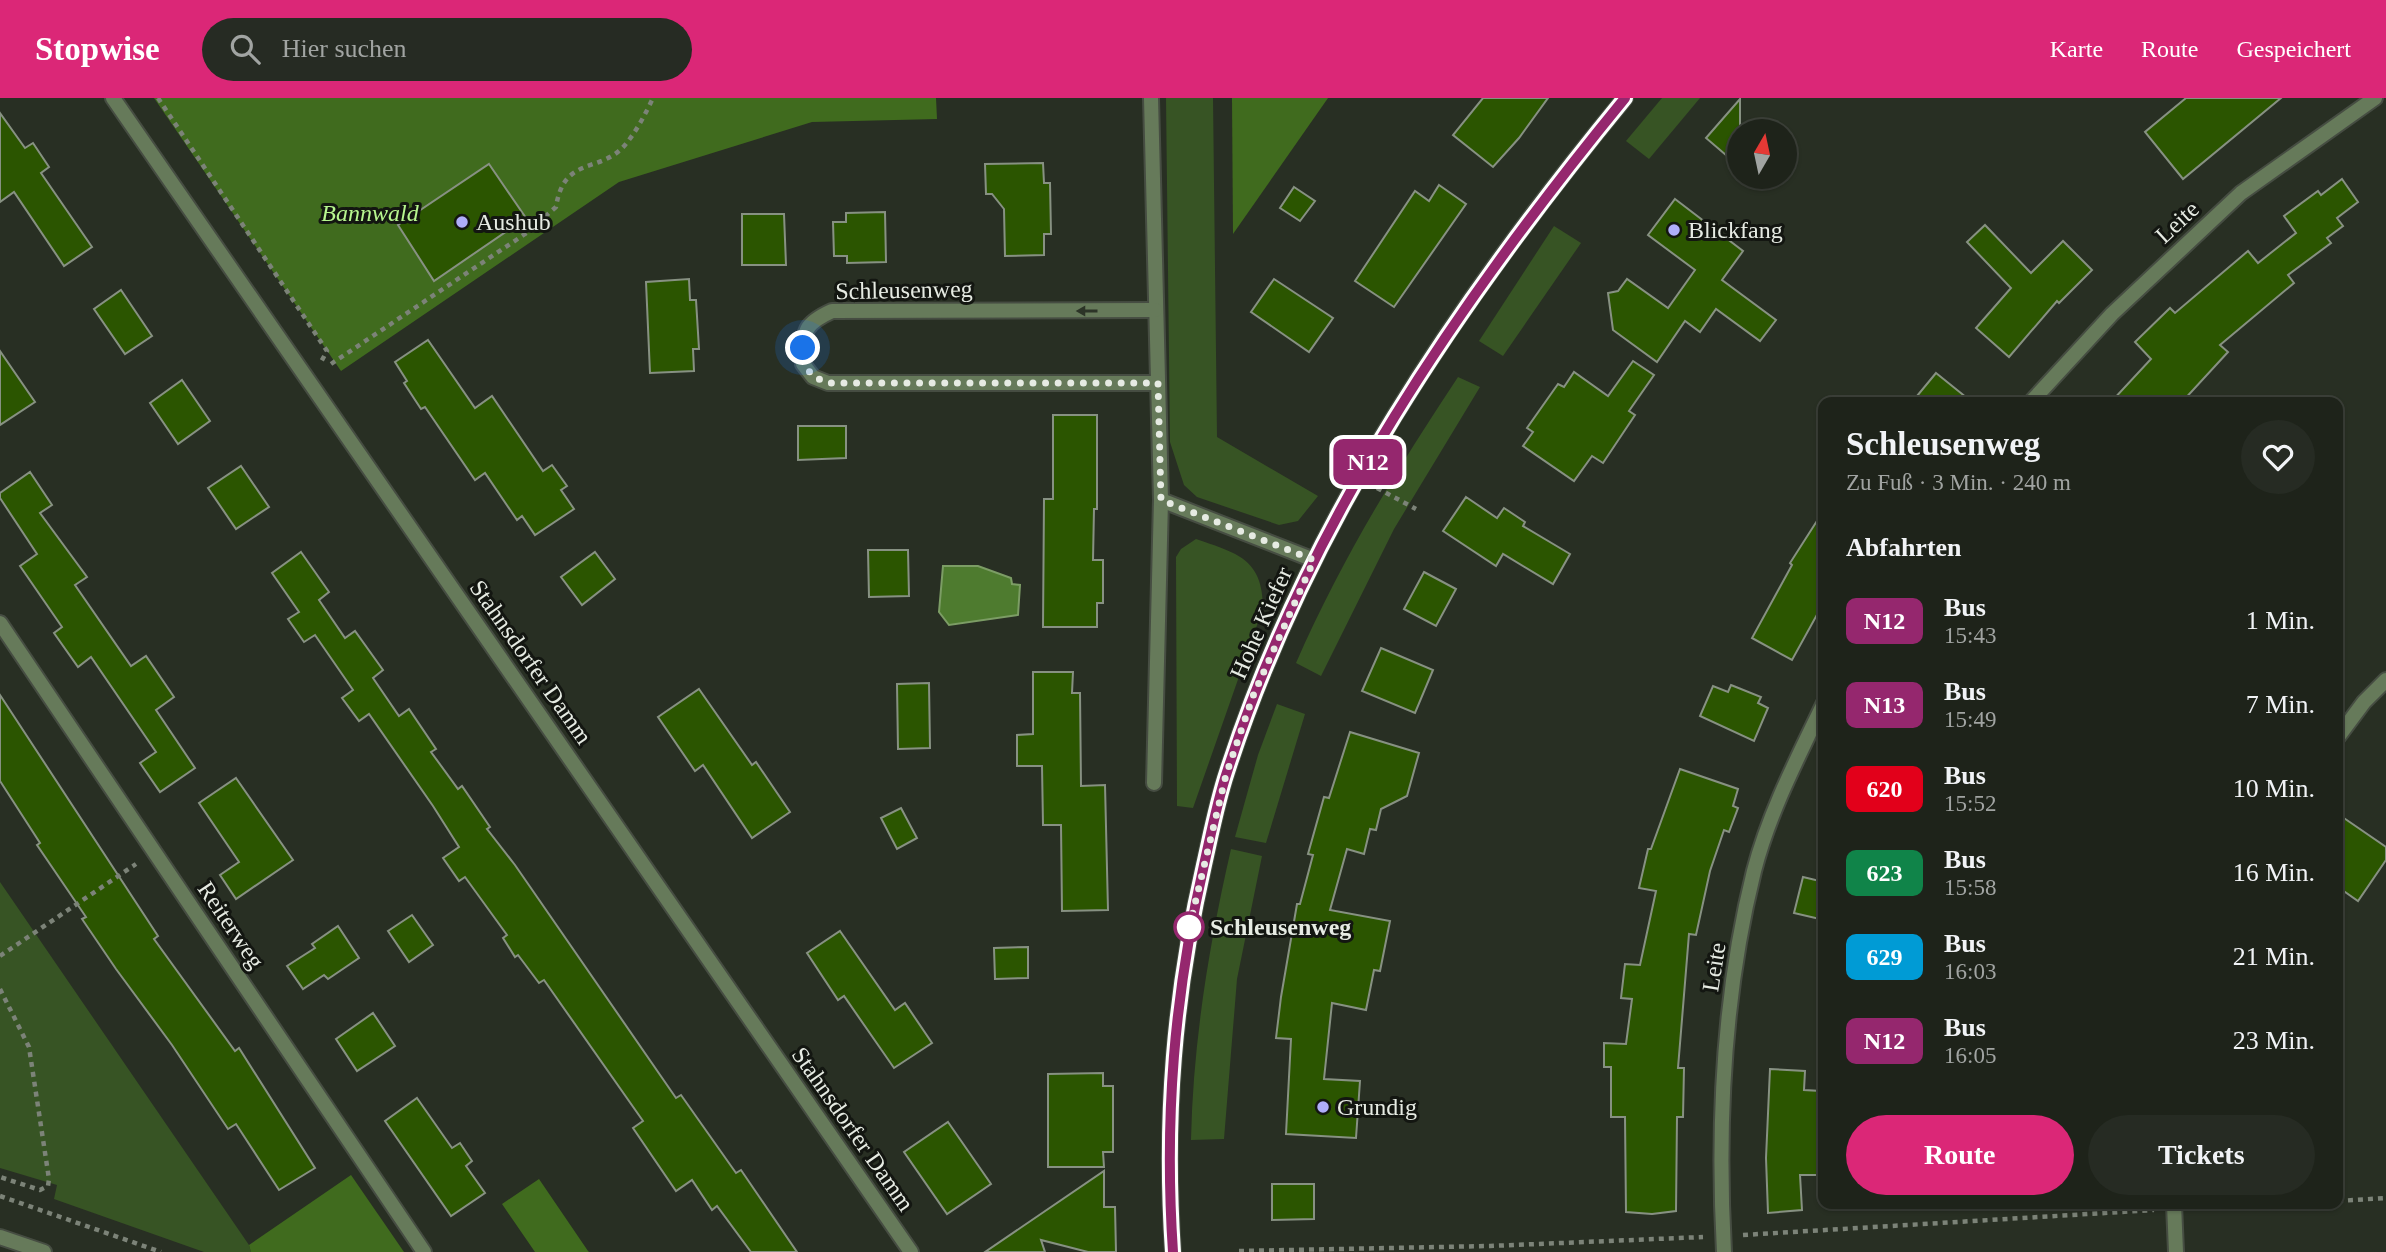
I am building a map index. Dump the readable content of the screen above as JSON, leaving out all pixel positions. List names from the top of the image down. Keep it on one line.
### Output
{"streets":{"street":["Leite","Schleusenweg","Hohe Kiefer","Stahnsdorfer Damm","Reiterweg"]},"parks":["Bannwald"],"places":["Aushub","Blickfang","Schleusenweg","Grundig"],"lines":["bus line N12"],"north":"top","page":{"header":"Stopwise","search":"Hier suchen","nav":["Karte","Route","Gespeichert"],"on_map":"N12","heading":[["Schleusenweg","Zu Fuß · 3 Min. · 240 m"],"Abfahrten"],"list":[{"mark":"N12","name":"Bus","note":"15:43","value":"1 Min."},{"mark":"N13","name":"Bus","note":"15:49","value":"7 Min."},{"mark":"620","name":"Bus","note":"15:52","value":"10 Min."},{"mark":"623","name":"Bus","note":"15:58","value":"16 Min."},{"mark":"629","name":"Bus","note":"16:03","value":"21 Min."},{"mark":"N12","name":"Bus","note":"16:05","value":"23 Min."}],"buttons":["Route","Tickets"]}}
